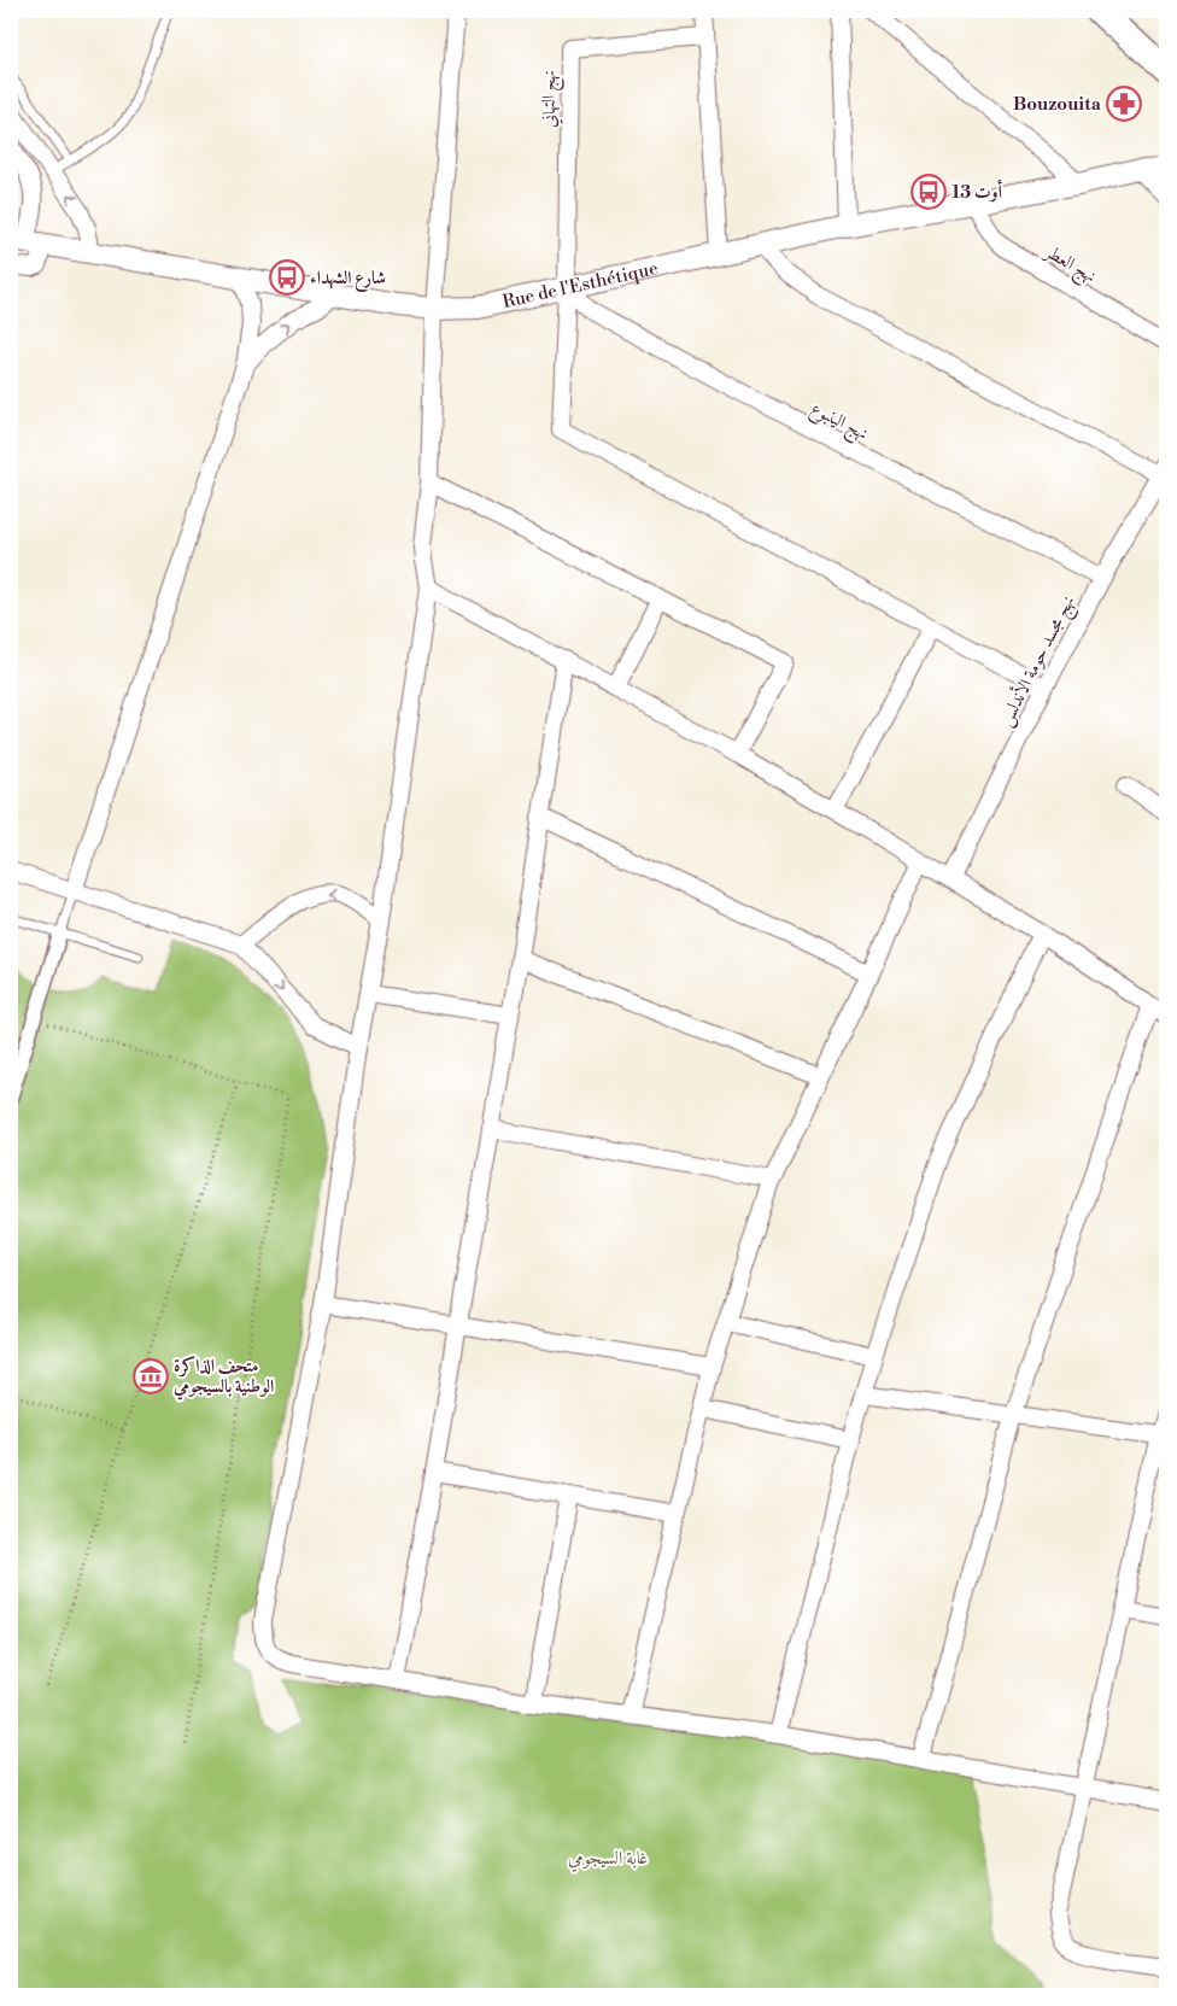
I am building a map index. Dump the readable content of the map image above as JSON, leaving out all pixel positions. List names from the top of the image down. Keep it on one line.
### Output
{"streets":{"street":["نهج التهاني","نهج العطر","Rue de l'Esthétique","نهج الينبوع","نهج مجسد حومة الأندلس"]},"crossings":[["نهج التهاني","Rue de l'Esthétique"],["نهج التهاني","نهج الينبوع"],["نهج العطر","Rue de l'Esthétique"],["Rue de l'Esthétique","نهج الينبوع"],["نهج الينبوع","نهج مجسد حومة الأندلس"]],"parks":["غابة السيجومي"],"places":{"pharmacy":["Bouzouita"],"bus stop":["13 أوت","شارع الشهداء"],"museum":["متحف الذاكرة الوطنية بالسيجومي"]}}
